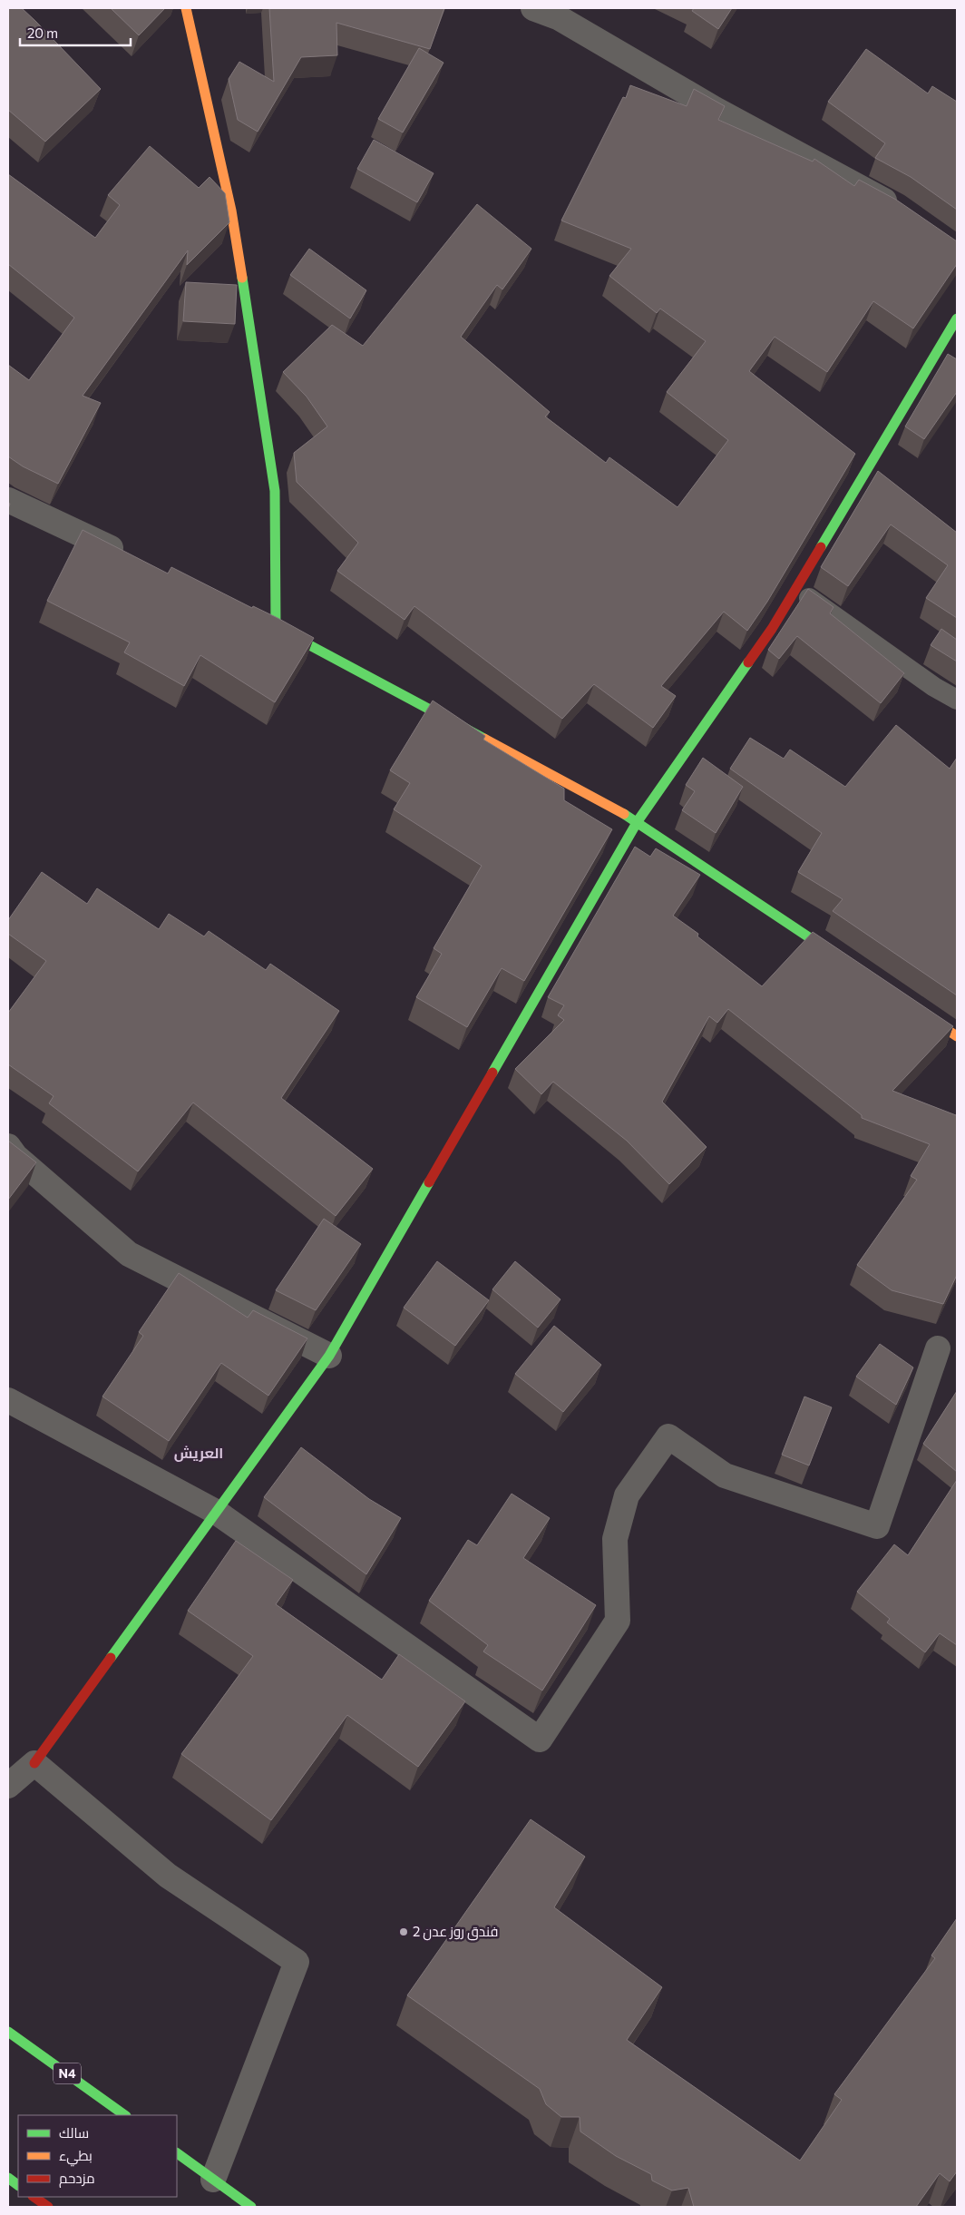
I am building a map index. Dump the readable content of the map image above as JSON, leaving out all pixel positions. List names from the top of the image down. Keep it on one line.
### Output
{"streets":{"main road":["N4"]},"districts":["العريش"],"places":["فندق روز عدن 2"],"legend":["سالك","بطيء","مزدحم"],"scale_bar":"20 m"}
